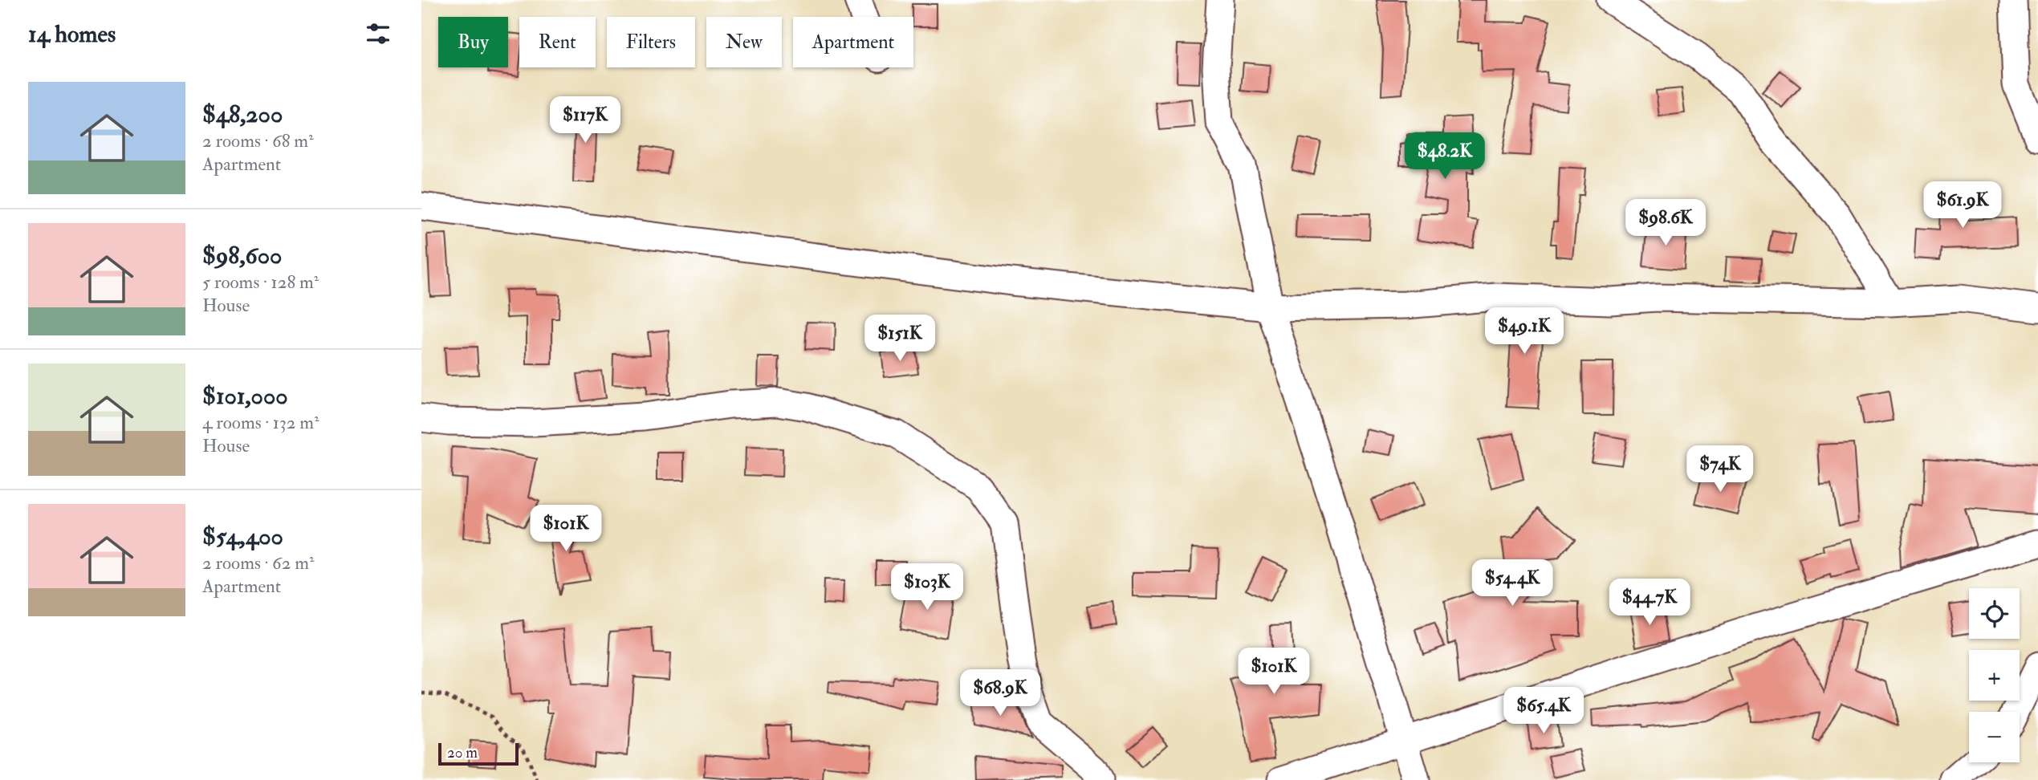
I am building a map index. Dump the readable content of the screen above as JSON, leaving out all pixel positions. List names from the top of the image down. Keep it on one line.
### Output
{"scale_bar":"20 m","page":{"heading":"14 homes","chip":["Buy","Rent","Filters","New","Apartment"],"list":[{"name":"$48,200","note":"2 rooms · 68 m² · Apartment"},{"name":"$98,600","note":"5 rooms · 128 m² · House"},{"name":"$101,000","note":"4 rooms · 132 m² · House"},{"name":"$54,400","note":"2 rooms · 62 m² · Apartment"}],"price":["$117K","$48.2K","$61.9K","$98.6K","$49.1K","$151K","$74K","$101K","$54.4K","$103K","$44.7K","$101K","$68.9K","$65.4K"],"map_buttons":["+","−"],"scale":"20 m"}}
